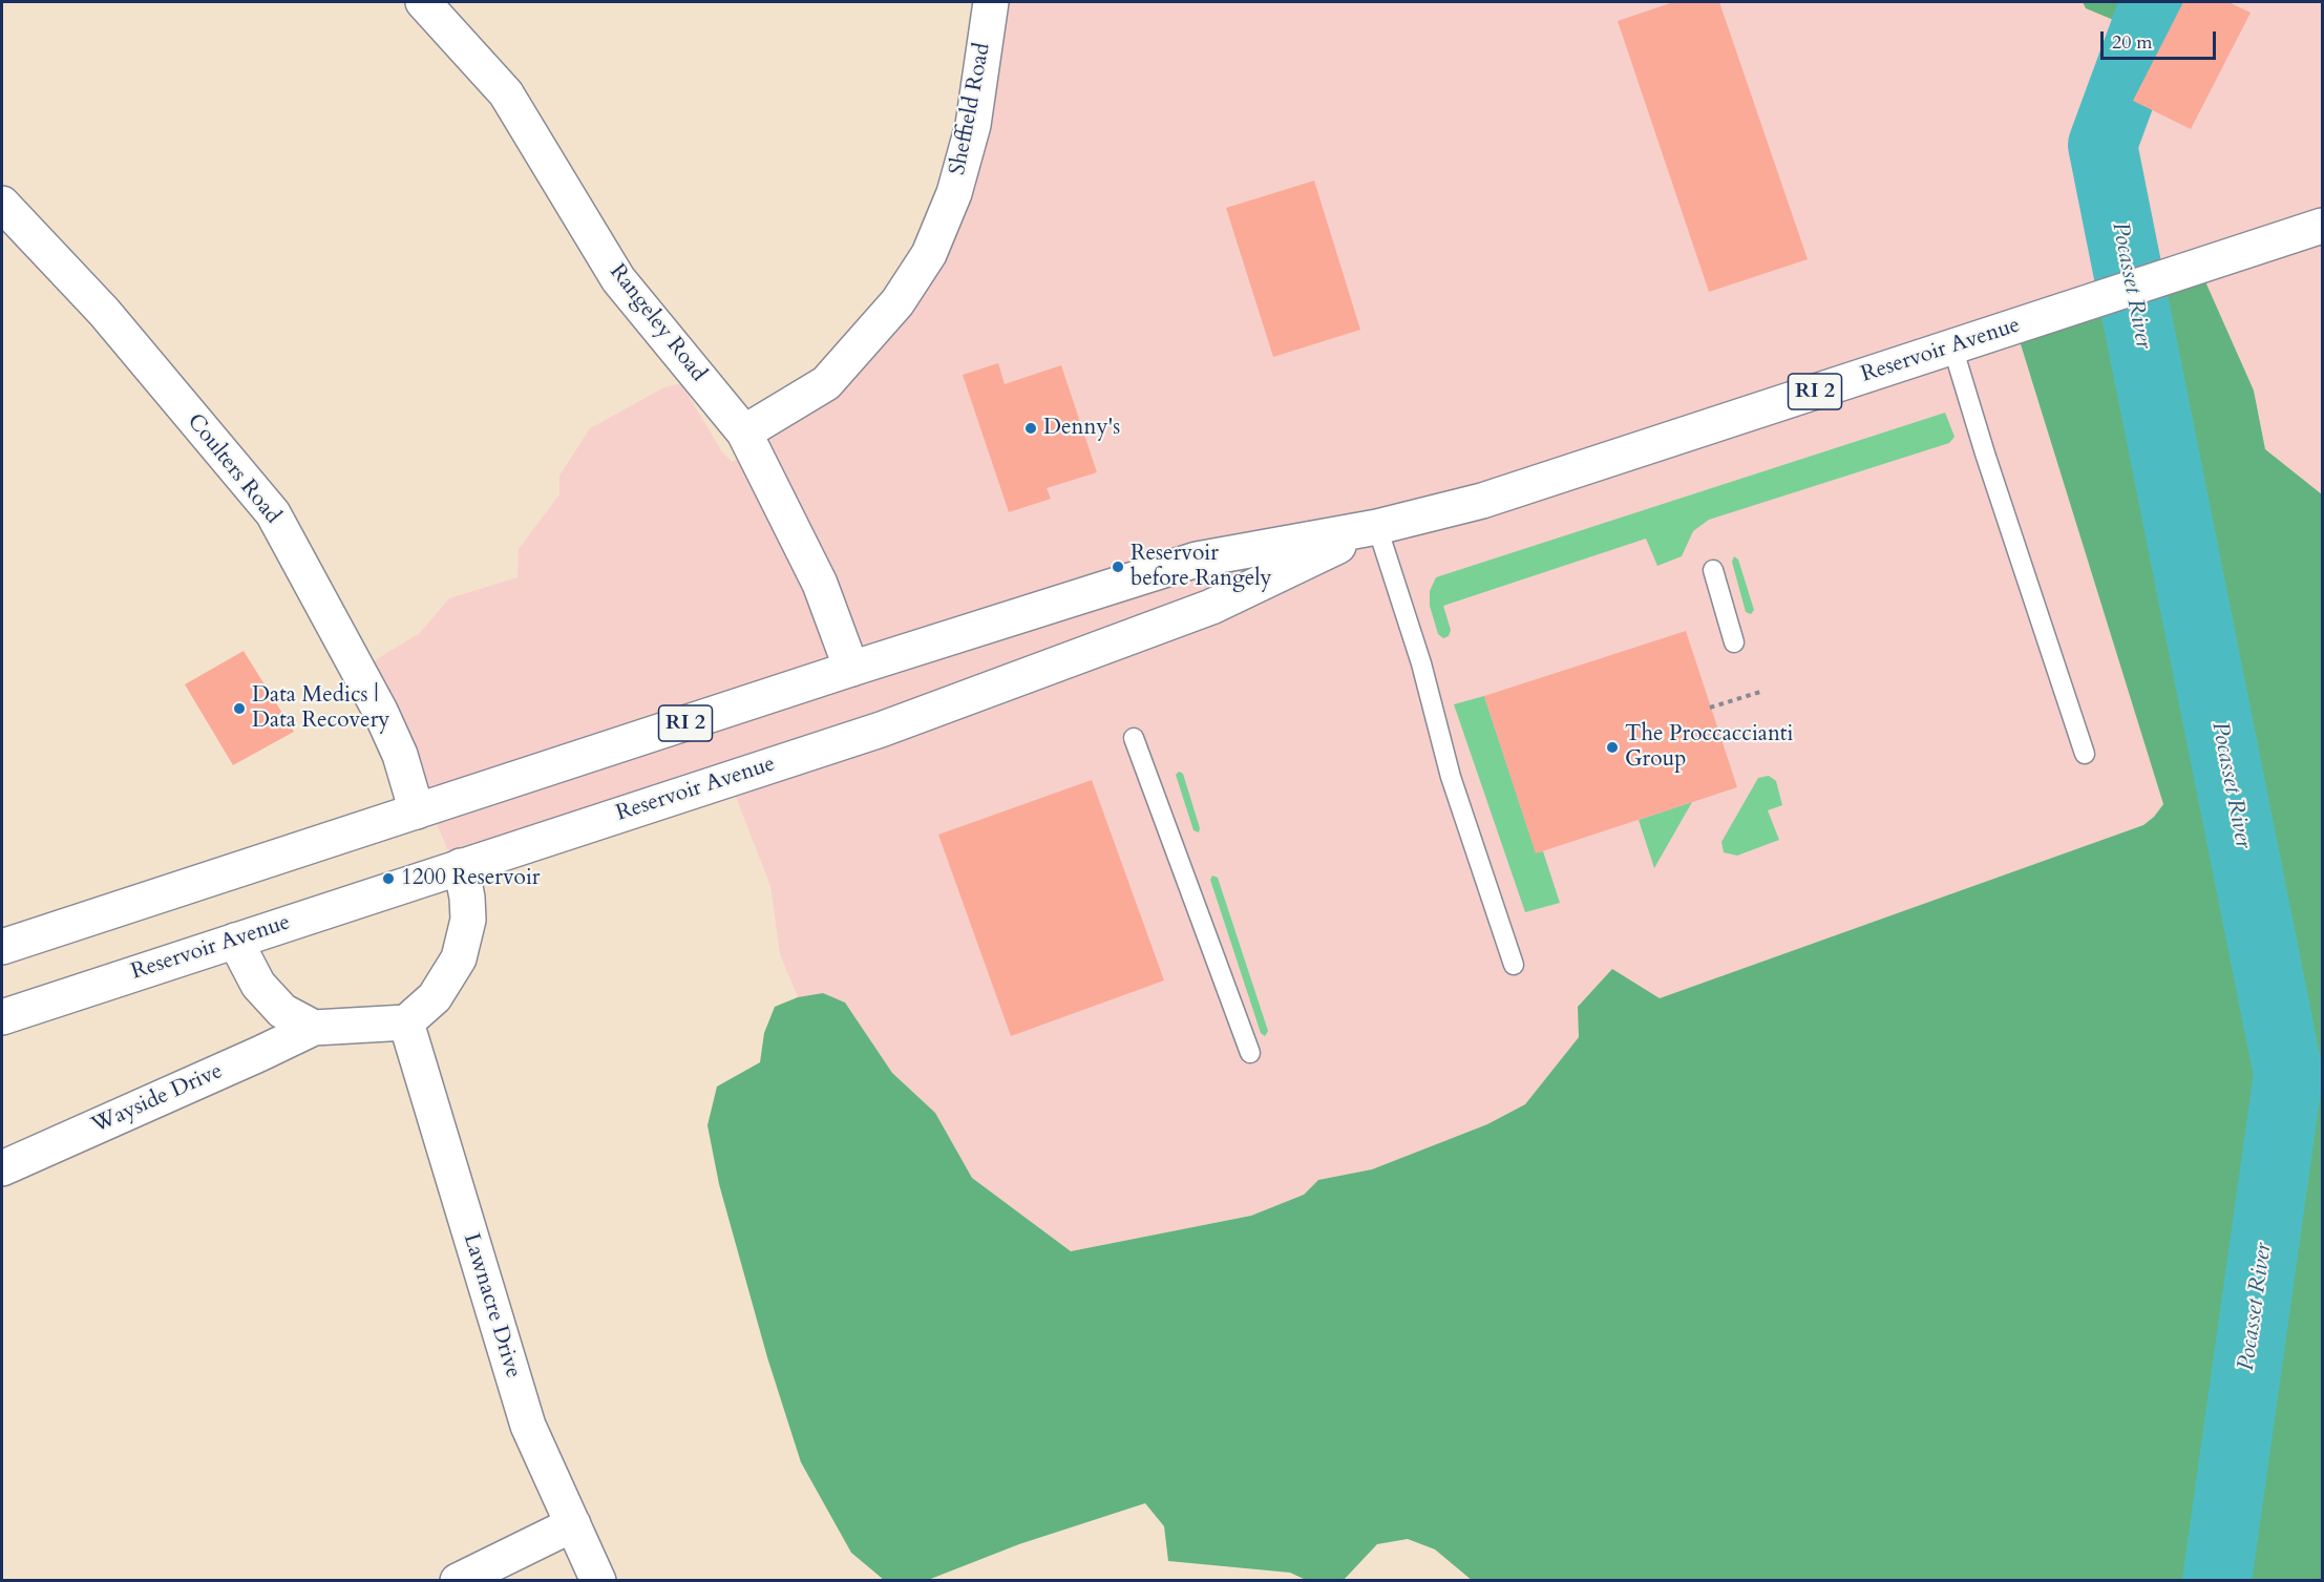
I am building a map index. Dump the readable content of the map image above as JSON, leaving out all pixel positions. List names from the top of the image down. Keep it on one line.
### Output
{"streets":{"main road":["Sheffield Road","Rangeley Road","Reservoir Avenue","RI 2","Coulters Road","Wayside Drive","Lawnacre Drive"]},"crossings":[["Sheffield Road","Rangeley Road"],["Rangeley Road","Reservoir Avenue"],["Reservoir Avenue","Coulters Road"]],"water":["Pocasset River"],"places":["Denny's","Reservoir before Rangely","Data Medics | Data Recovery","The Proccaccianti Group","1200 Reservoir"],"scale_bar":"20 m"}
